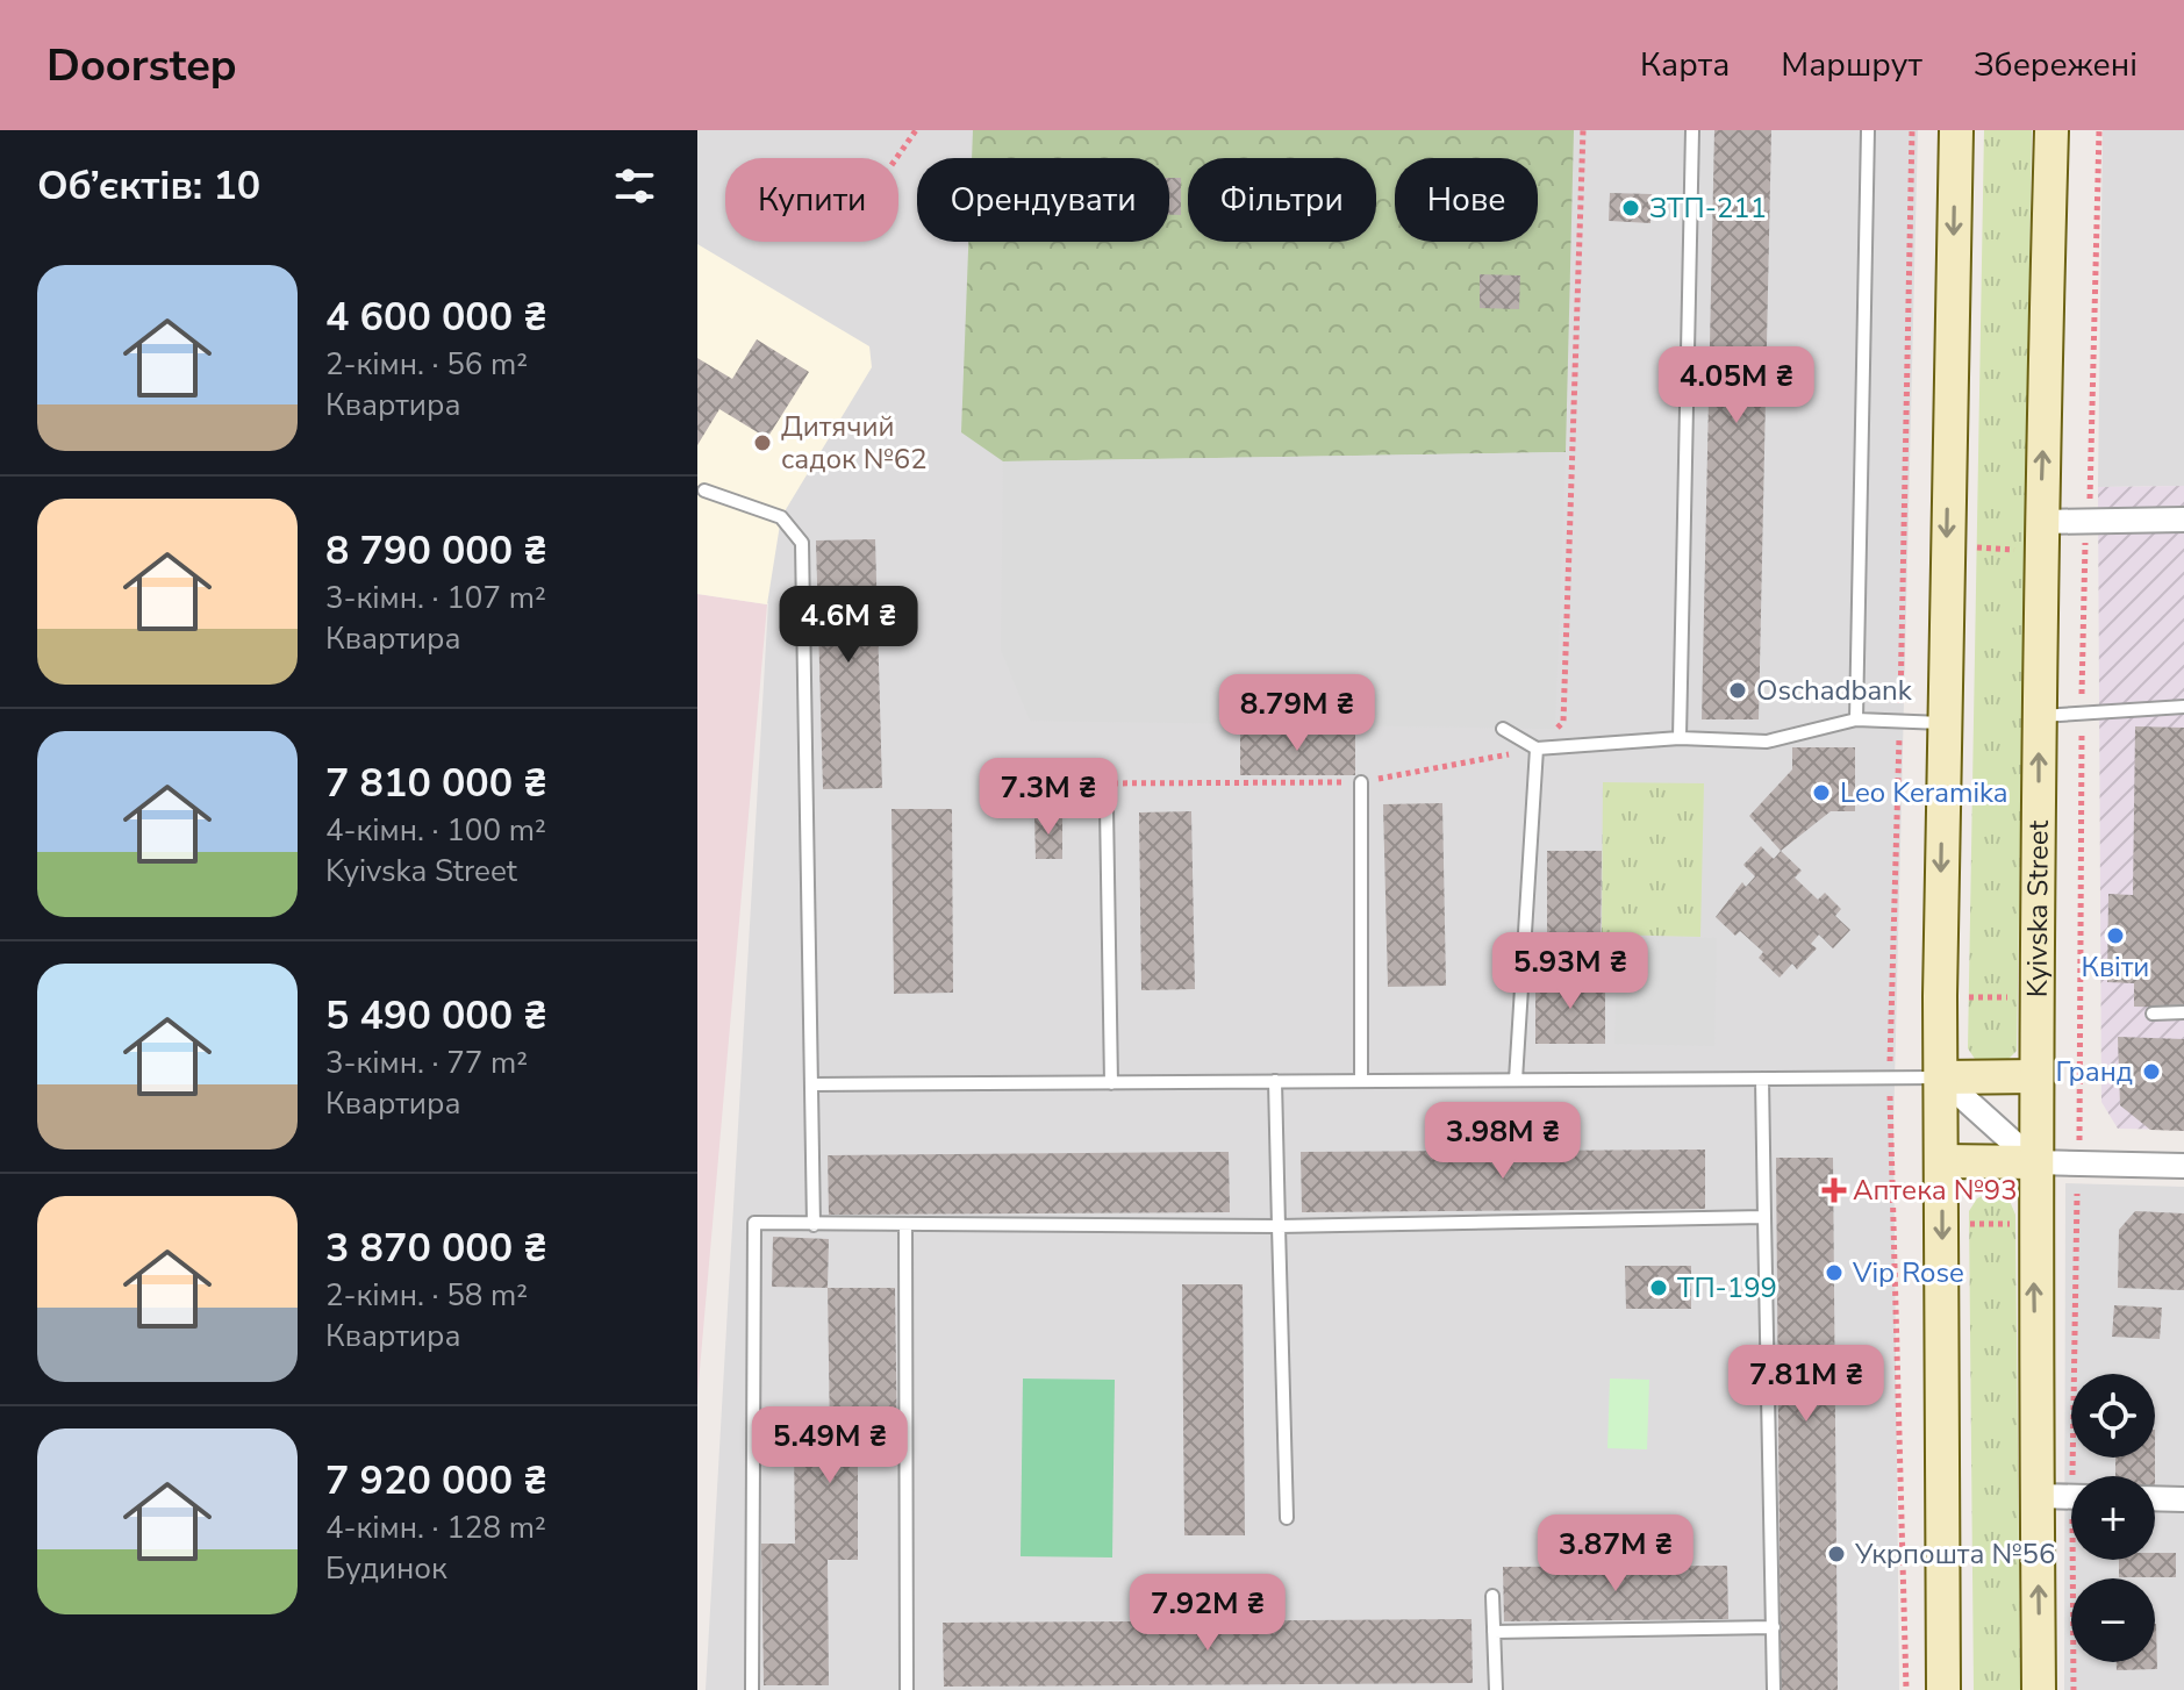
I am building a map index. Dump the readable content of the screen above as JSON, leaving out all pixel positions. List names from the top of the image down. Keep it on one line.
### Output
{"streets":{"main road":["Kyivska Street"]},"places":{"other":["ЗТП-211","Дитячий садок №62","Oschadbank","Leo Keramika","Квiти","Гранд","Vip Rose","ТП-199","Укрпошта №56"],"health":["Аптека №93"]},"page":{"header":"Doorstep","nav":["Карта","Маршрут","Збережені"],"heading":"Об’єктів: 10","chip":["Купити","Орендувати","Фільтри","Нове"],"list":[{"name":"4 600 000 ₴","note":"2-кімн. · 56 m² · Квартира"},{"name":"8 790 000 ₴","note":"3-кімн. · 107 m² · Квартира"},{"name":"7 810 000 ₴","note":"4-кімн. · 100 m² · Kyivska Street"},{"name":"5 490 000 ₴","note":"3-кімн. · 77 m² · Квартира"},{"name":"3 870 000 ₴","note":"2-кімн. · 58 m² · Квартира"},{"name":"7 920 000 ₴","note":"4-кімн. · 128 m² · Будинок"}],"price":["4.05M ₴","4.6M ₴","8.79M ₴","7.3M ₴","5.93M ₴","3.98M ₴","7.81M ₴","5.49M ₴","3.87M ₴","7.92M ₴"],"map_buttons":["+","−"]}}
